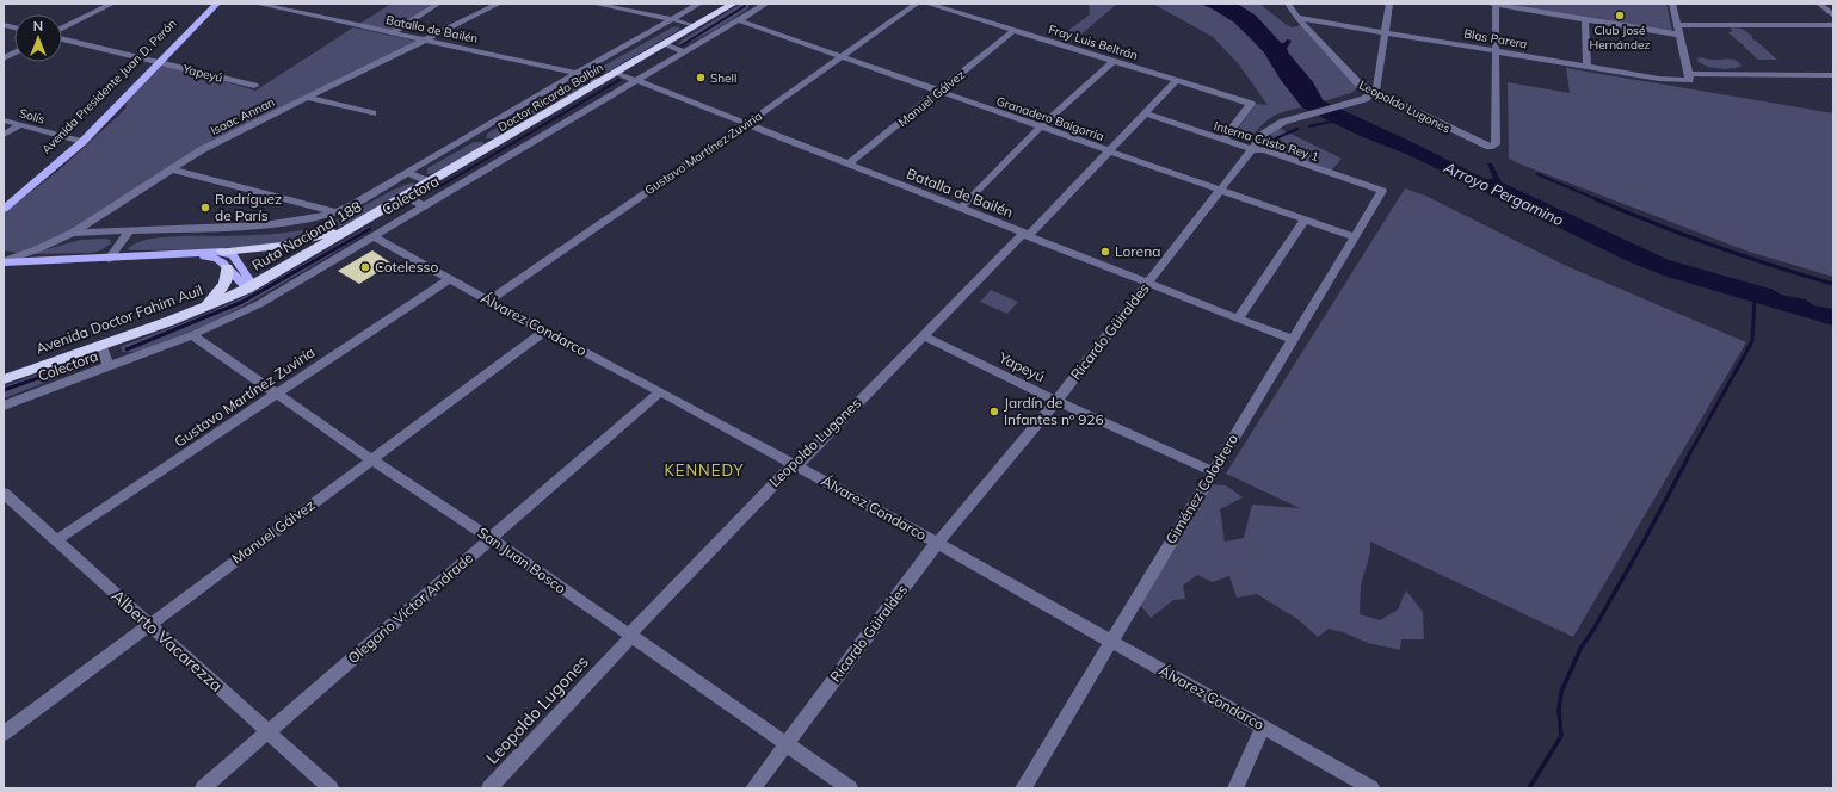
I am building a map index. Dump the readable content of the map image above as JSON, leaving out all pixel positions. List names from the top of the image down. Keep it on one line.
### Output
{"streets":{"highway":["Doctor Ricardo Balbín","Ruta Nacional 188","Avenida Doctor Fahim Auil"],"main road":["Avenida Presidente Juan D. Perón"],"street":["Batalla de Bailén","Blas Parera","Fray Luis Beltrán","Yapeyú","Manuel Gálvez","Leopoldo Lugones","Solís","Isaac Annan","Granadero Baigorria","Interna Cristo Rey 1","Gustavo Martínez Zuviría","Colectora","Álvarez Condarco","Ricardo Güiraldes","Giménez Colodrero","San Juan Bosco","Olegario Víctor Andrade","Alberto Vacarezza"]},"crossings":[["Batalla de Bailén","Doctor Ricardo Balbín"],["Batalla de Bailén","Manuel Gálvez"],["Batalla de Bailén","Leopoldo Lugones"],["Batalla de Bailén","Isaac Annan"],["Batalla de Bailén","Gustavo Martínez Zuviría"],["Batalla de Bailén","Colectora"],["Batalla de Bailén","Ricardo Güiraldes"],["Batalla de Bailén","Giménez Colodrero"],["Blas Parera","Leopoldo Lugones"],["Fray Luis Beltrán","Manuel Gálvez"],["Fray Luis Beltrán","Leopoldo Lugones"],["Fray Luis Beltrán","Interna Cristo Rey 1"],["Yapeyú","Avenida Presidente Juan D. Perón"],["Yapeyú","Leopoldo Lugones"],["Yapeyú","Ricardo Güiraldes"],["Yapeyú","Giménez Colodrero"],["Avenida Presidente Juan D. Perón","Solís"],["Doctor Ricardo Balbín","Ruta Nacional 188"],["Manuel Gálvez","Granadero Baigorria"],["Manuel Gálvez","Álvarez Condarco"],["Manuel Gálvez","San Juan Bosco"],["Manuel Gálvez","Alberto Vacarezza"],["Leopoldo Lugones","Granadero Baigorria"],["Leopoldo Lugones","Interna Cristo Rey 1"],["Leopoldo Lugones","Álvarez Condarco"],["Leopoldo Lugones","Ricardo Güiraldes"],["Leopoldo Lugones","San Juan Bosco"],["Isaac Annan","Colectora"],["Granadero Baigorria","Gustavo Martínez Zuviría"],["Granadero Baigorria","Colectora"],["Granadero Baigorria","Ricardo Güiraldes"],["Granadero Baigorria","Giménez Colodrero"],["Interna Cristo Rey 1","Ricardo Güiraldes"],["Interna Cristo Rey 1","Giménez Colodrero"],["Gustavo Martínez Zuviría","Álvarez Condarco"],["Gustavo Martínez Zuviría","San Juan Bosco"],["Gustavo Martínez Zuviría","Alberto Vacarezza"],["Colectora","Álvarez Condarco"],["Colectora","San Juan Bosco"],["Ruta Nacional 188","Avenida Doctor Fahim Auil"],["Álvarez Condarco","Ricardo Güiraldes"],["Álvarez Condarco","Giménez Colodrero"],["Álvarez Condarco","Olegario Víctor Andrade"],["Ricardo Güiraldes","San Juan Bosco"],["San Juan Bosco","Olegario Víctor Andrade"],["Olegario Víctor Andrade","Alberto Vacarezza"]],"districts":["KENNEDY"],"water":["Arroyo Pergamino"],"places":["Club José Hernández","Shell","Rodríguez de París","Lorena","Cotelesso","Jardín de Infantes nº 926"],"north":"top"}
